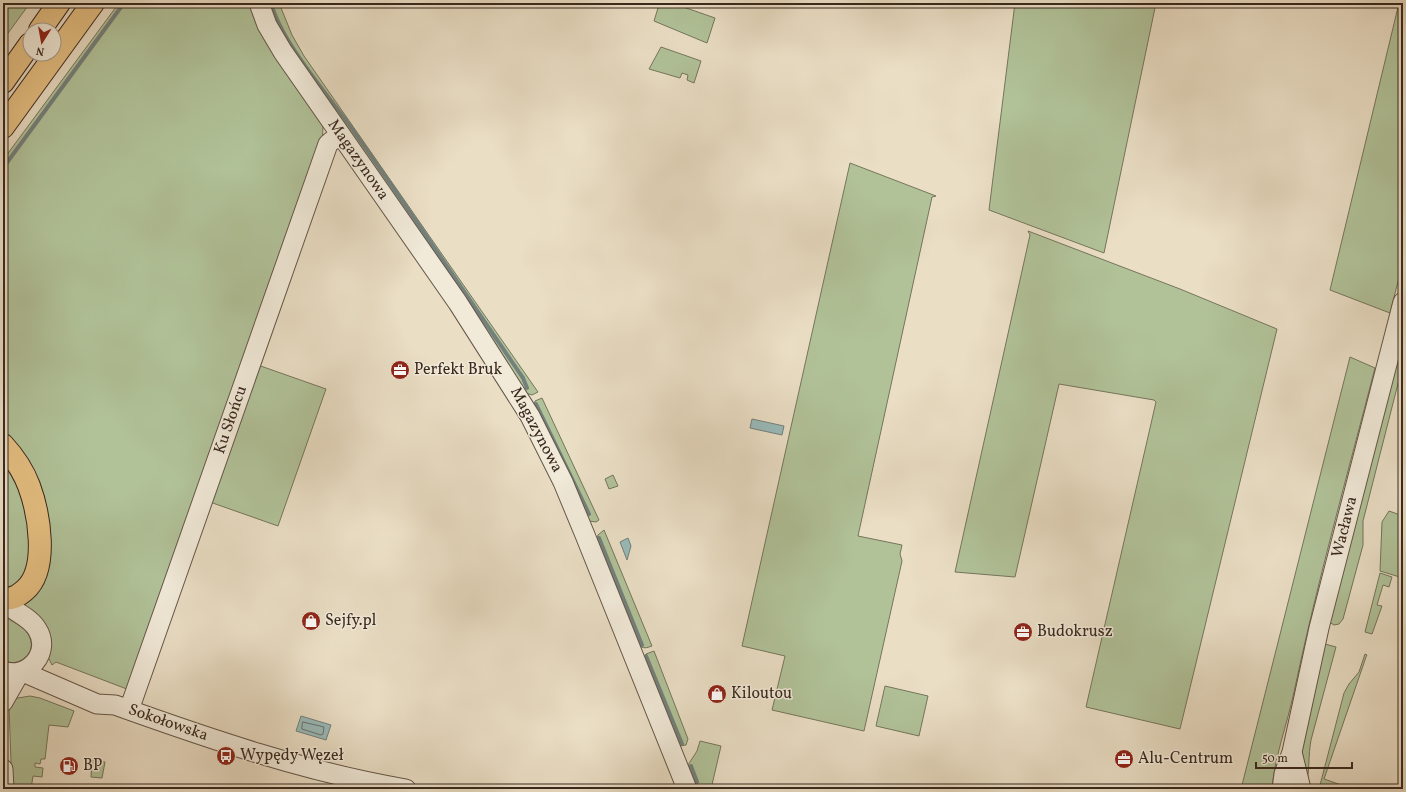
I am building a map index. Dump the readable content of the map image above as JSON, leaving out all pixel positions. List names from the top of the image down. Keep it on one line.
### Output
{"streets":{"street":["Magazynowa","Ku Słońcu","Wacława","Sokołowska"]},"crossings":[["Magazynowa","Ku Słońcu"],["Ku Słońcu","Sokołowska"]],"places":{"office":["Perfekt Bruk","Budokrusz","Alu-Centrum"],"shop":["Sejfy.pl","Kiloutou"],"bus stop":["Wypędy Węzeł"],"fuel station":["BP"]},"scale_bar":"50 m","north":"bottom"}
